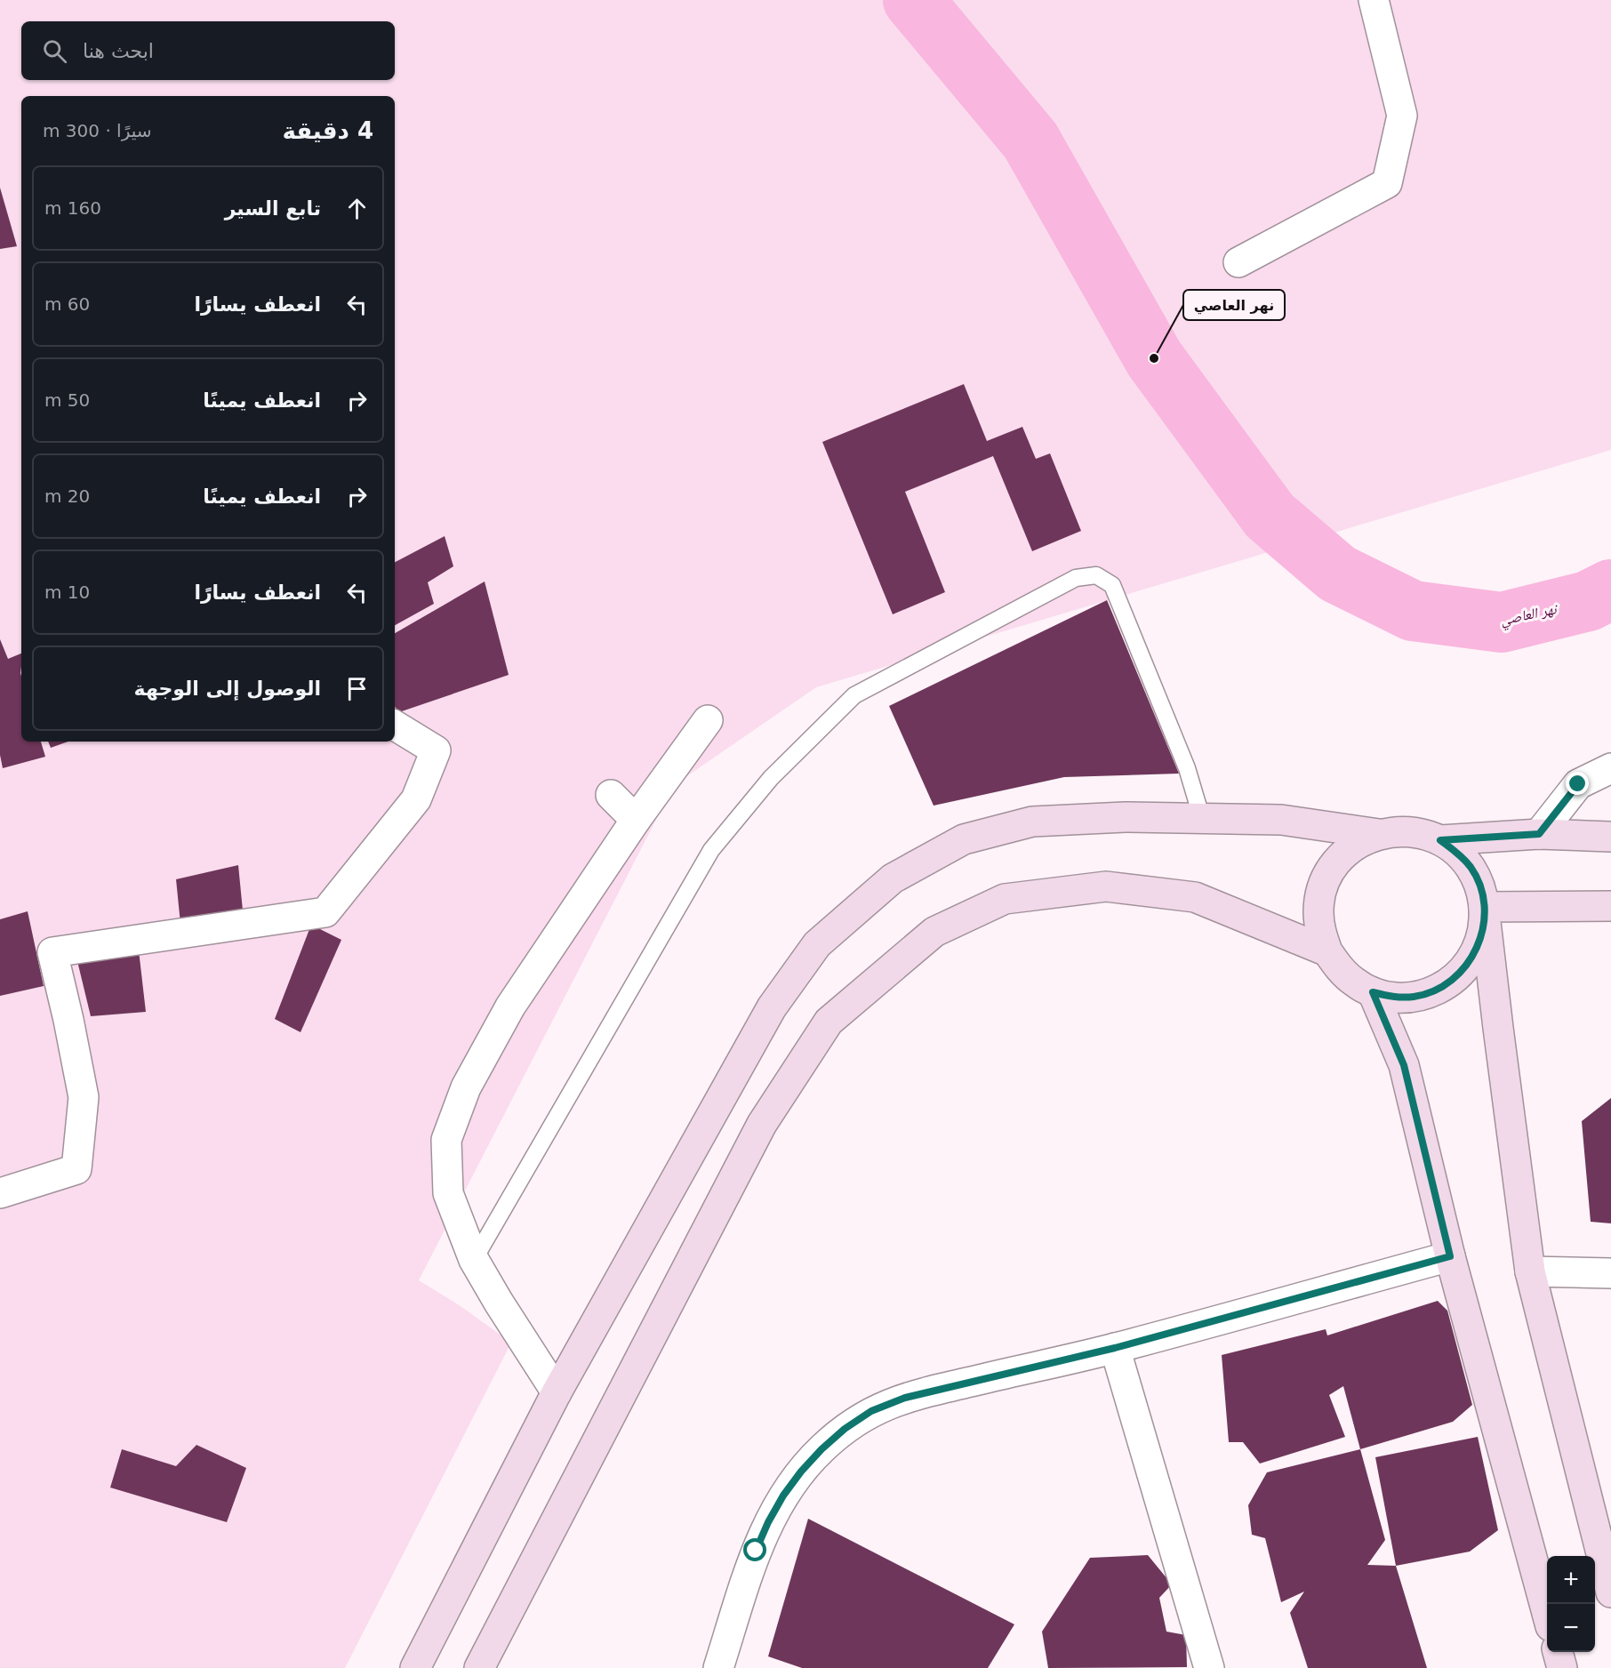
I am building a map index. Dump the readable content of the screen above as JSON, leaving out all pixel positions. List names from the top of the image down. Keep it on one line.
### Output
{"water":["نهر العاصي"],"places":["نهر العاصي"],"page":{"search":"ابحث هنا","heading":["4 دقيقة","سيرًا · 300 m"],"list":[["تابع السير","160 m"],["انعطف يسارًا","60 m"],["انعطف يمينًا","50 m"],["انعطف يمينًا","20 m"],["انعطف يسارًا","10 m"],"الوصول إلى الوجهة"],"map_buttons":["+","−"]}}
